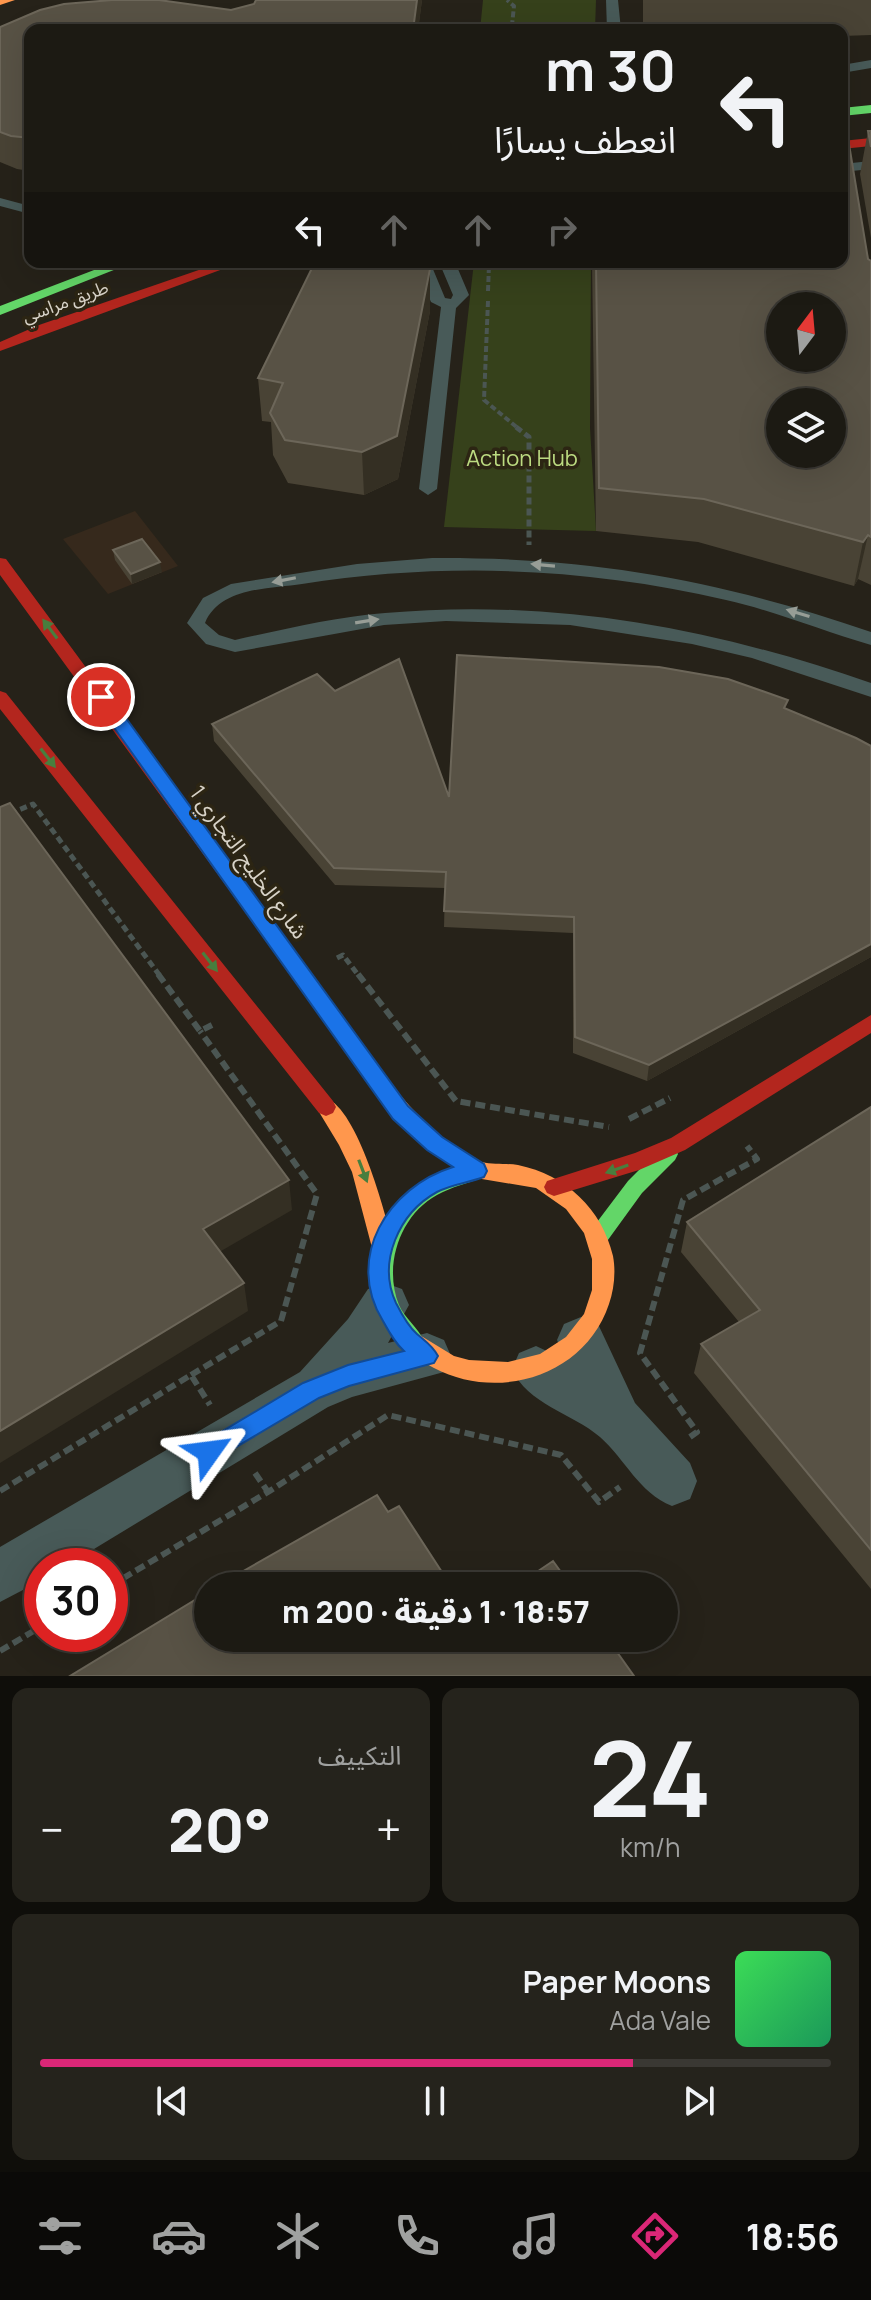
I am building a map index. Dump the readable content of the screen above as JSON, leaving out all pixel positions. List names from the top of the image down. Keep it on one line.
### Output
{"streets":{"main road":["طريق مراسي","شارع الخليج التجاري 1"]},"parks":["Action Hub"],"north":"top","page":{"turn":["30 m","انعطف يسارًا"],"limit":"30","trip":"18:57 · 1 دقيقة · 200 m","tile":[["24","km/h"],"التكييف"],"heat":["−","20°","+"],"song":["Paper Moons","Ada Vale"],"tabs":"18:56"}}
